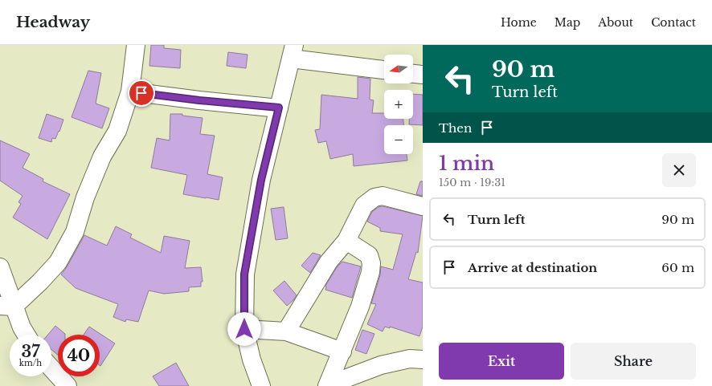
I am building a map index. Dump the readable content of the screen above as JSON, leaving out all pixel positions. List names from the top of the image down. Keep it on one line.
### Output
{"north":"left","page":{"header":"Headway","nav":["Home","Map","About","Contact"],"turn":["90 m","Turn left"],"map_buttons":["+","−"],"then":"Then","heading":["1 min","150 m · 19:31"],"list":[{"name":"Turn left","value":"90 m"},{"name":"Arrive at destination","value":"60 m"}],"speed":"37 km/h","limit":"40","buttons":["Exit","Share"]}}
